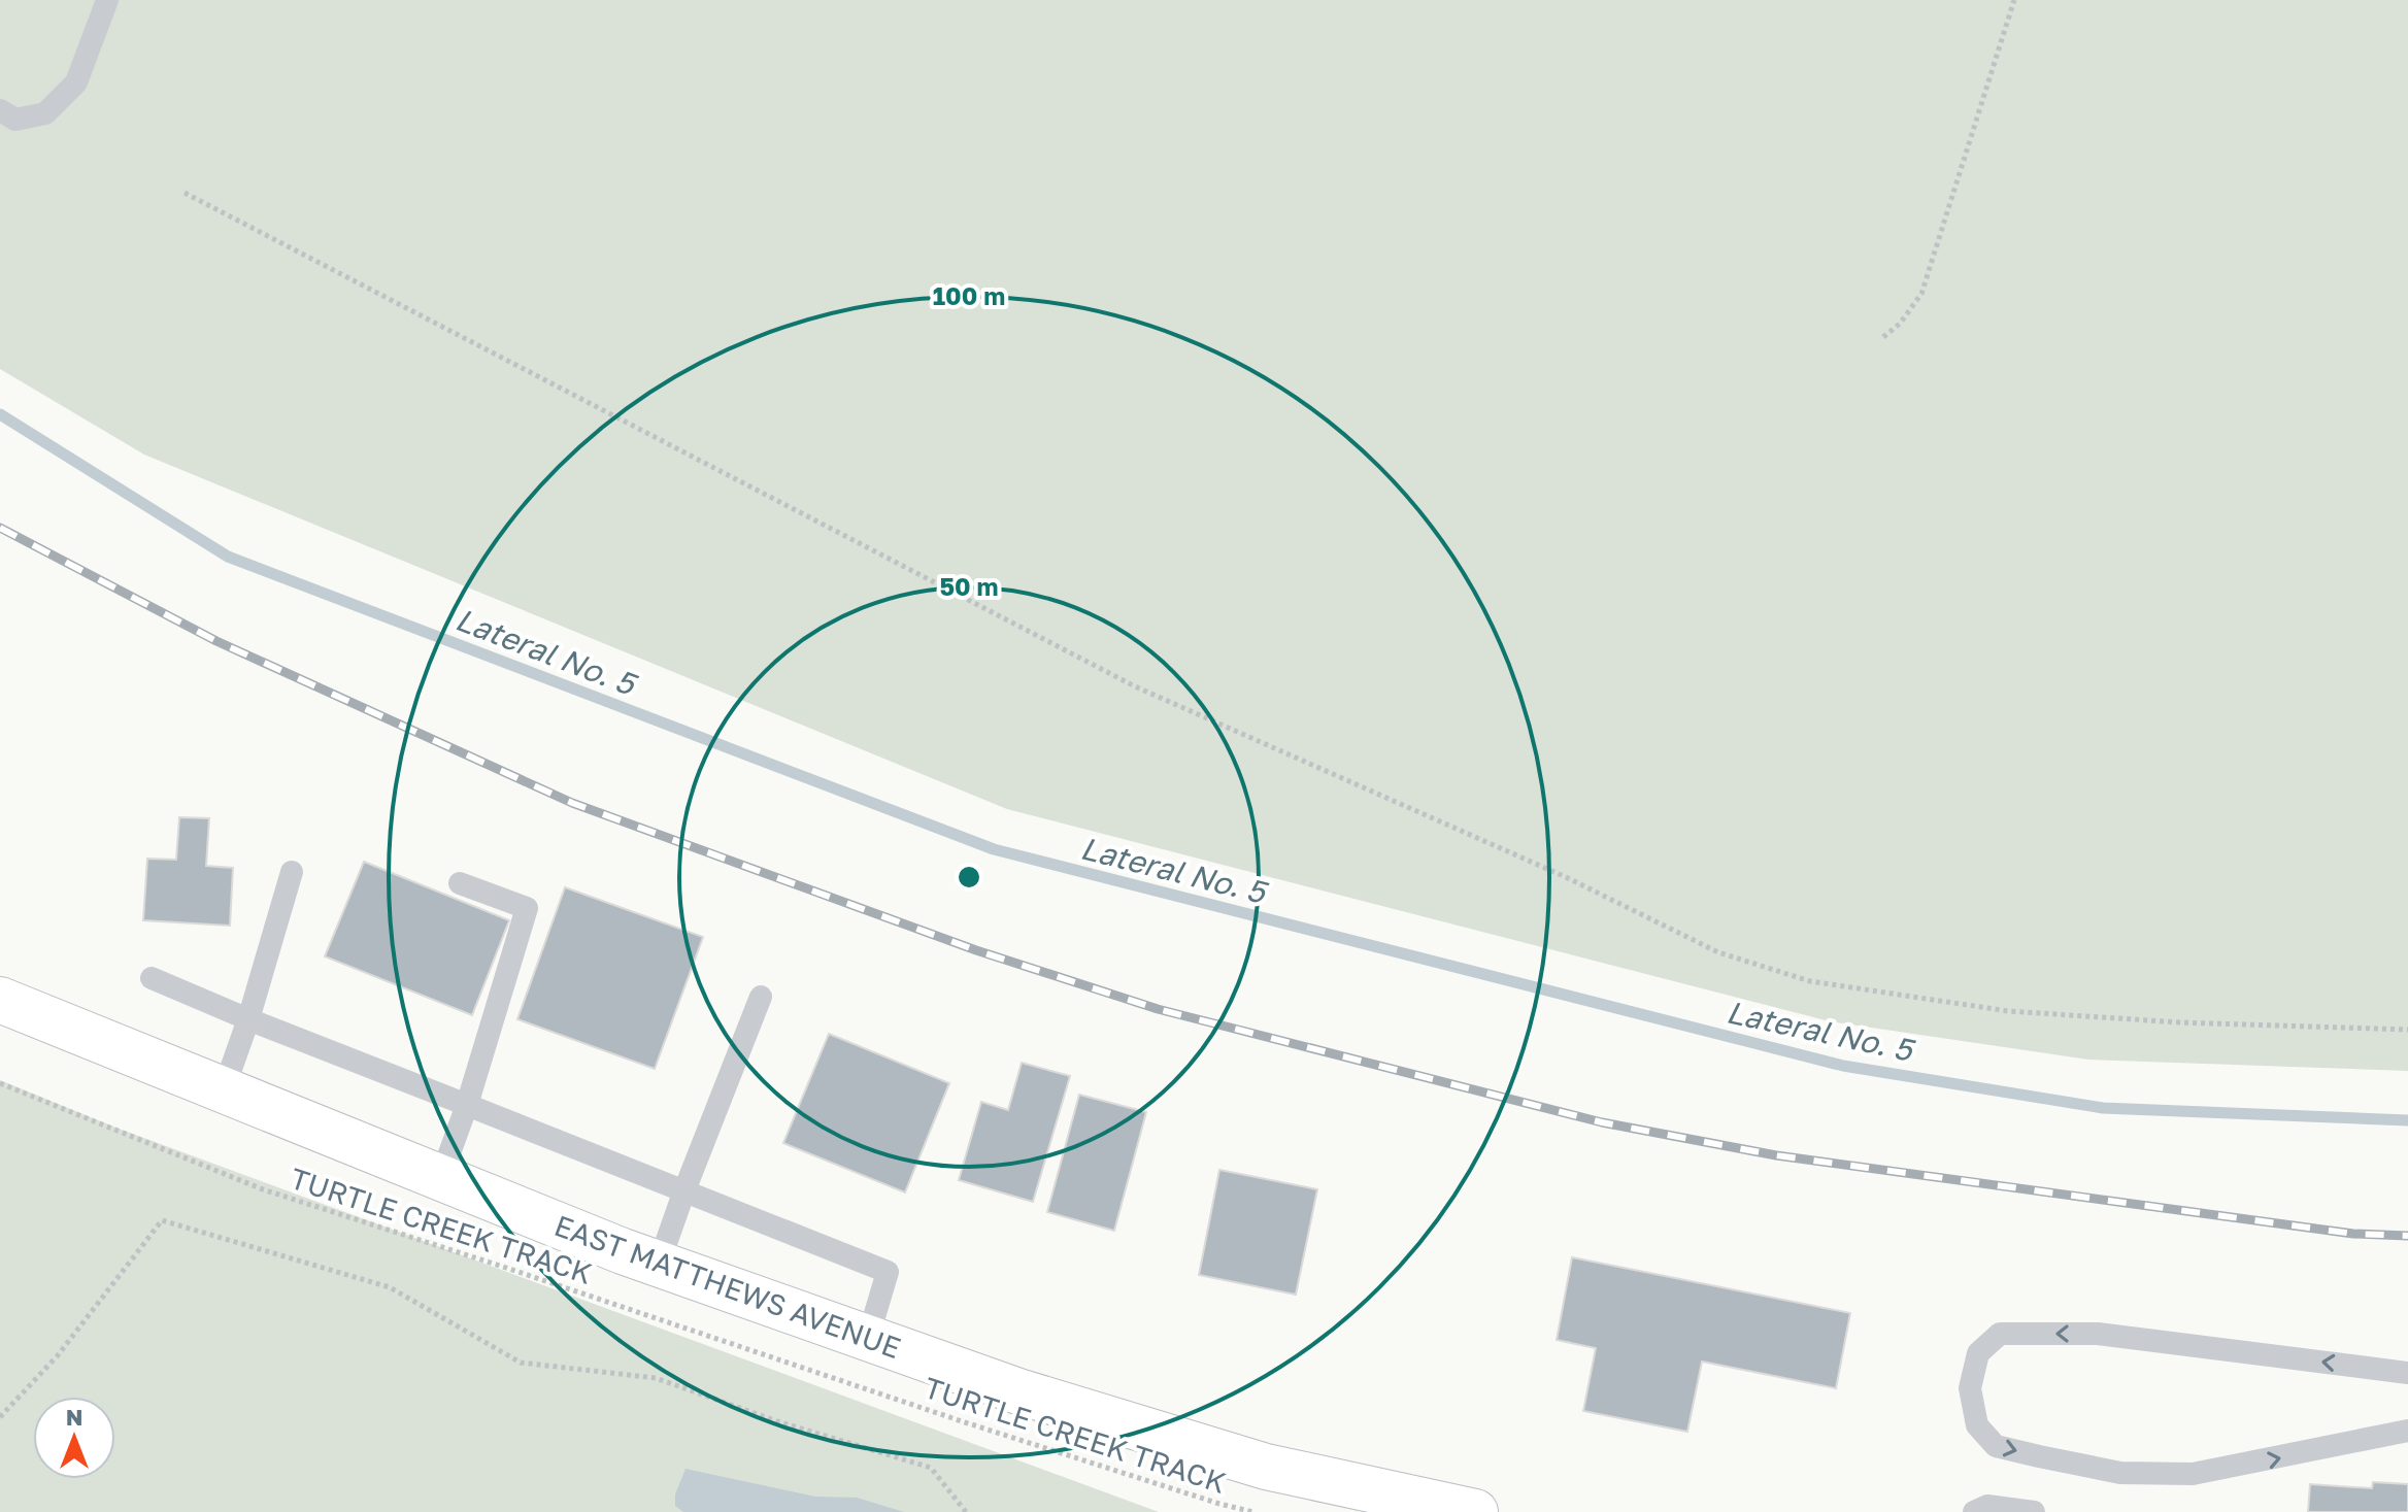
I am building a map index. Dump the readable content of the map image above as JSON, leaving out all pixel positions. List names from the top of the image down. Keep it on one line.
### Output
{"streets":{"street":["EAST MATTHEWS AVENUE"],"path":["TURTLE CREEK TRACK"]},"water":["Lateral No. 5"],"north":"top","rings":["100 m","50 m"]}
